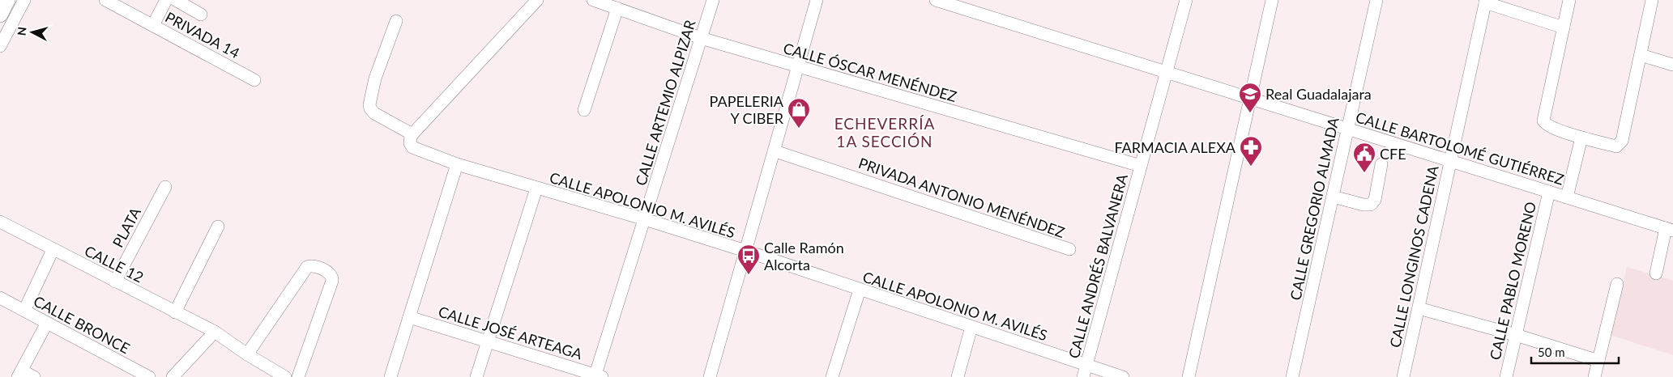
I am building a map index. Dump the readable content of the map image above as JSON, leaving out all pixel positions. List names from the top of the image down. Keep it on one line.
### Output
{"streets":{"street":["PRIVADA 14","CALLE ÓSCAR MENÉNDEZ","CALLE ARTEMIO ALPIZAR","CALLE BARTOLOMÉ GUTIÉRREZ","PRIVADA ANTONIO MENÉNDEZ","CALLE APOLONIO M. AVILÉS","CALLE GREGORIO ALMADA","PLATA","CALLE LONGINOS CADENA","CALLE 12","CALLE ANDRÉS BALVANERA","CALLE PABLO MORENO","CALLE BRONCE","CALLE JOSÉ ARTEAGA"]},"crossings":[["CALLE ÓSCAR MENÉNDEZ","CALLE ARTEMIO ALPIZAR"],["CALLE ÓSCAR MENÉNDEZ","CALLE ANDRÉS BALVANERA"],["CALLE ARTEMIO ALPIZAR","CALLE APOLONIO M. AVILÉS"],["CALLE ARTEMIO ALPIZAR","CALLE JOSÉ ARTEAGA"],["CALLE BARTOLOMÉ GUTIÉRREZ","CALLE GREGORIO ALMADA"],["CALLE BARTOLOMÉ GUTIÉRREZ","CALLE LONGINOS CADENA"],["CALLE BARTOLOMÉ GUTIÉRREZ","CALLE ANDRÉS BALVANERA"],["CALLE BARTOLOMÉ GUTIÉRREZ","CALLE PABLO MORENO"],["CALLE APOLONIO M. AVILÉS","CALLE ANDRÉS BALVANERA"],["PLATA","CALLE 12"]],"districts":["ECHEVERRÍA 1A SECCIÓN"],"places":{"school or university":["Real Guadalajara"],"shop":["PAPELERIA Y CIBER"],"pharmacy":["FARMACIA ALEXA"],"public building":["CFE"],"bus stop":["Calle Ramón Alcorta"]},"scale_bar":"50 m","north":"left"}
